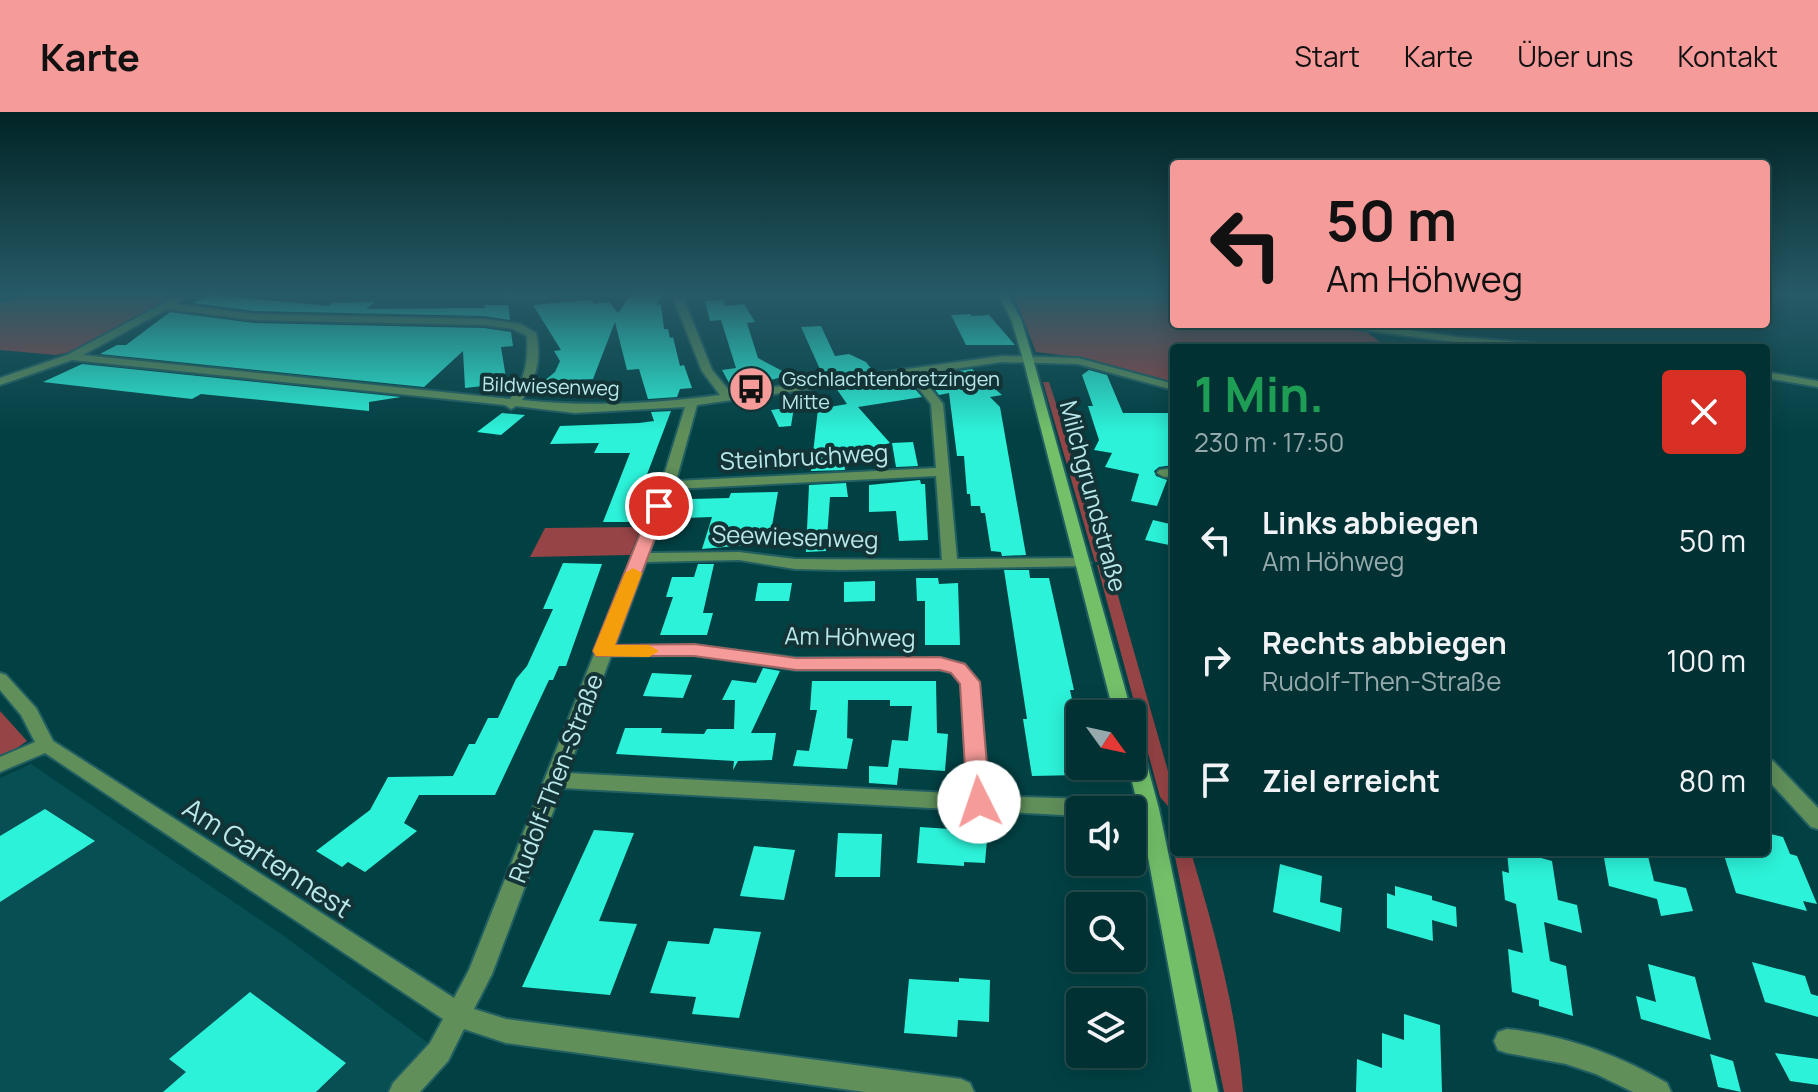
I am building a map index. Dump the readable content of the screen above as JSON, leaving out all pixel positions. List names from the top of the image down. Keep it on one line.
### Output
{"streets":{"street":["Bildwiesenweg","Steinbruchweg","Milchgrundstraße","Seewiesenweg","Am Höhweg","Rudolf-Then-Straße","Am Gartennest"]},"crossings":[["Bildwiesenweg","Milchgrundstraße"],["Bildwiesenweg","Rudolf-Then-Straße"],["Steinbruchweg","Rudolf-Then-Straße"],["Milchgrundstraße","Seewiesenweg"],["Seewiesenweg","Rudolf-Then-Straße"],["Am Höhweg","Rudolf-Then-Straße"],["Rudolf-Then-Straße","Am Gartennest"]],"places":{"bus stop":["Gschlachtenbretzingen Mitte"]},"north":"bottom right","page":{"header":"Karte","nav":["Start","Karte","Über uns","Kontakt"],"turn":["50 m","Am Höhweg"],"heading":["1 Min.","230 m · 17:50"],"list":[{"name":"Links abbiegen","note":"Am Höhweg","value":"50 m"},{"name":"Rechts abbiegen","note":"Rudolf-Then-Straße","value":"100 m"},{"name":"Ziel erreicht","value":"80 m"}]}}
